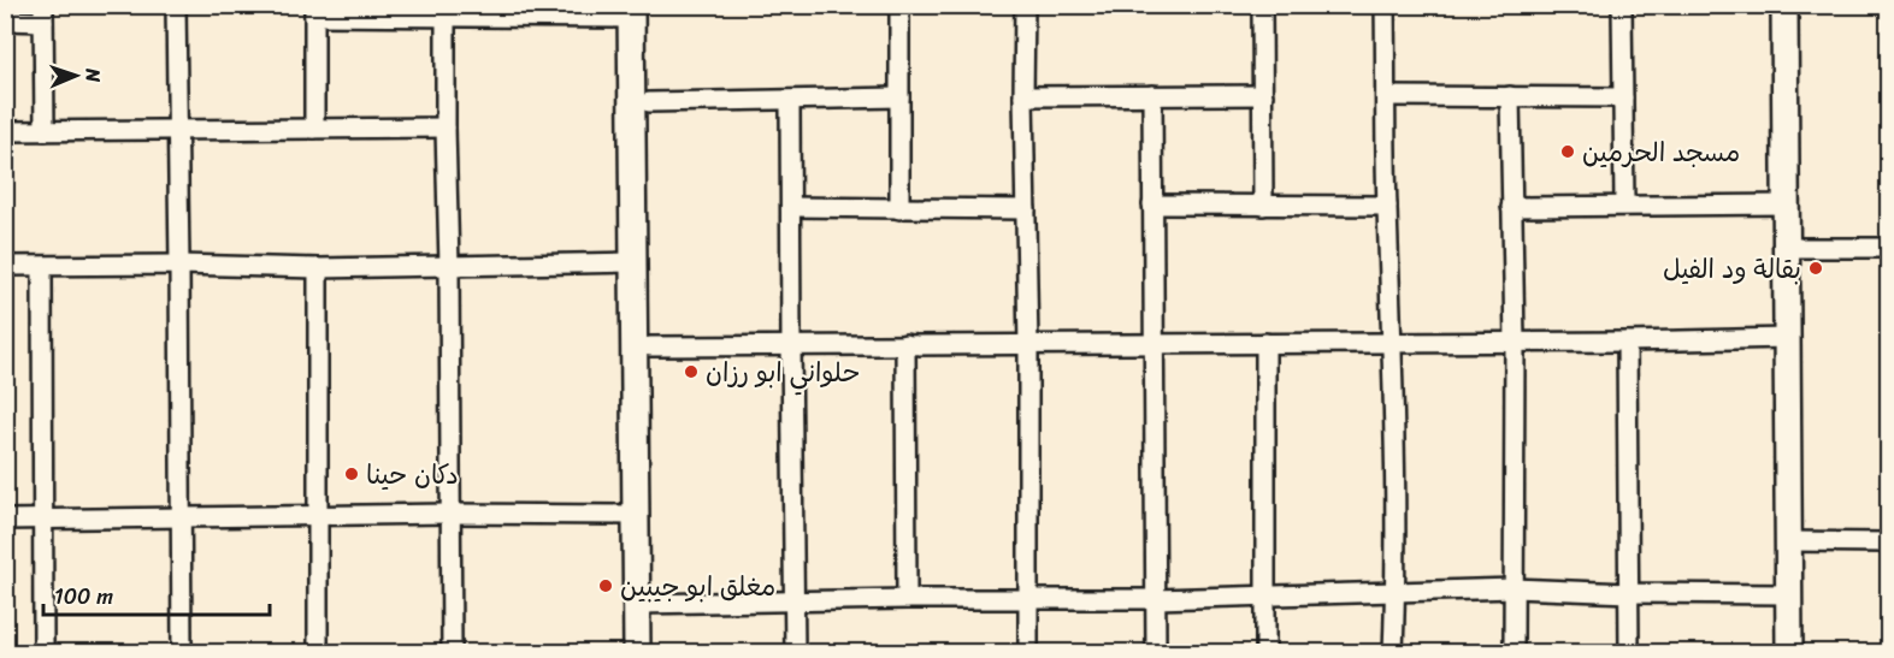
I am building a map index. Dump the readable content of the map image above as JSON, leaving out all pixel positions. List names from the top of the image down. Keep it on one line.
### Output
{"places":["مسجد الحرمين","بقالة ود الفيل","حلواني ابو رزان","دكان حينا","مغلق ابو جيبين"],"scale_bar":"100 m","north":"right"}
